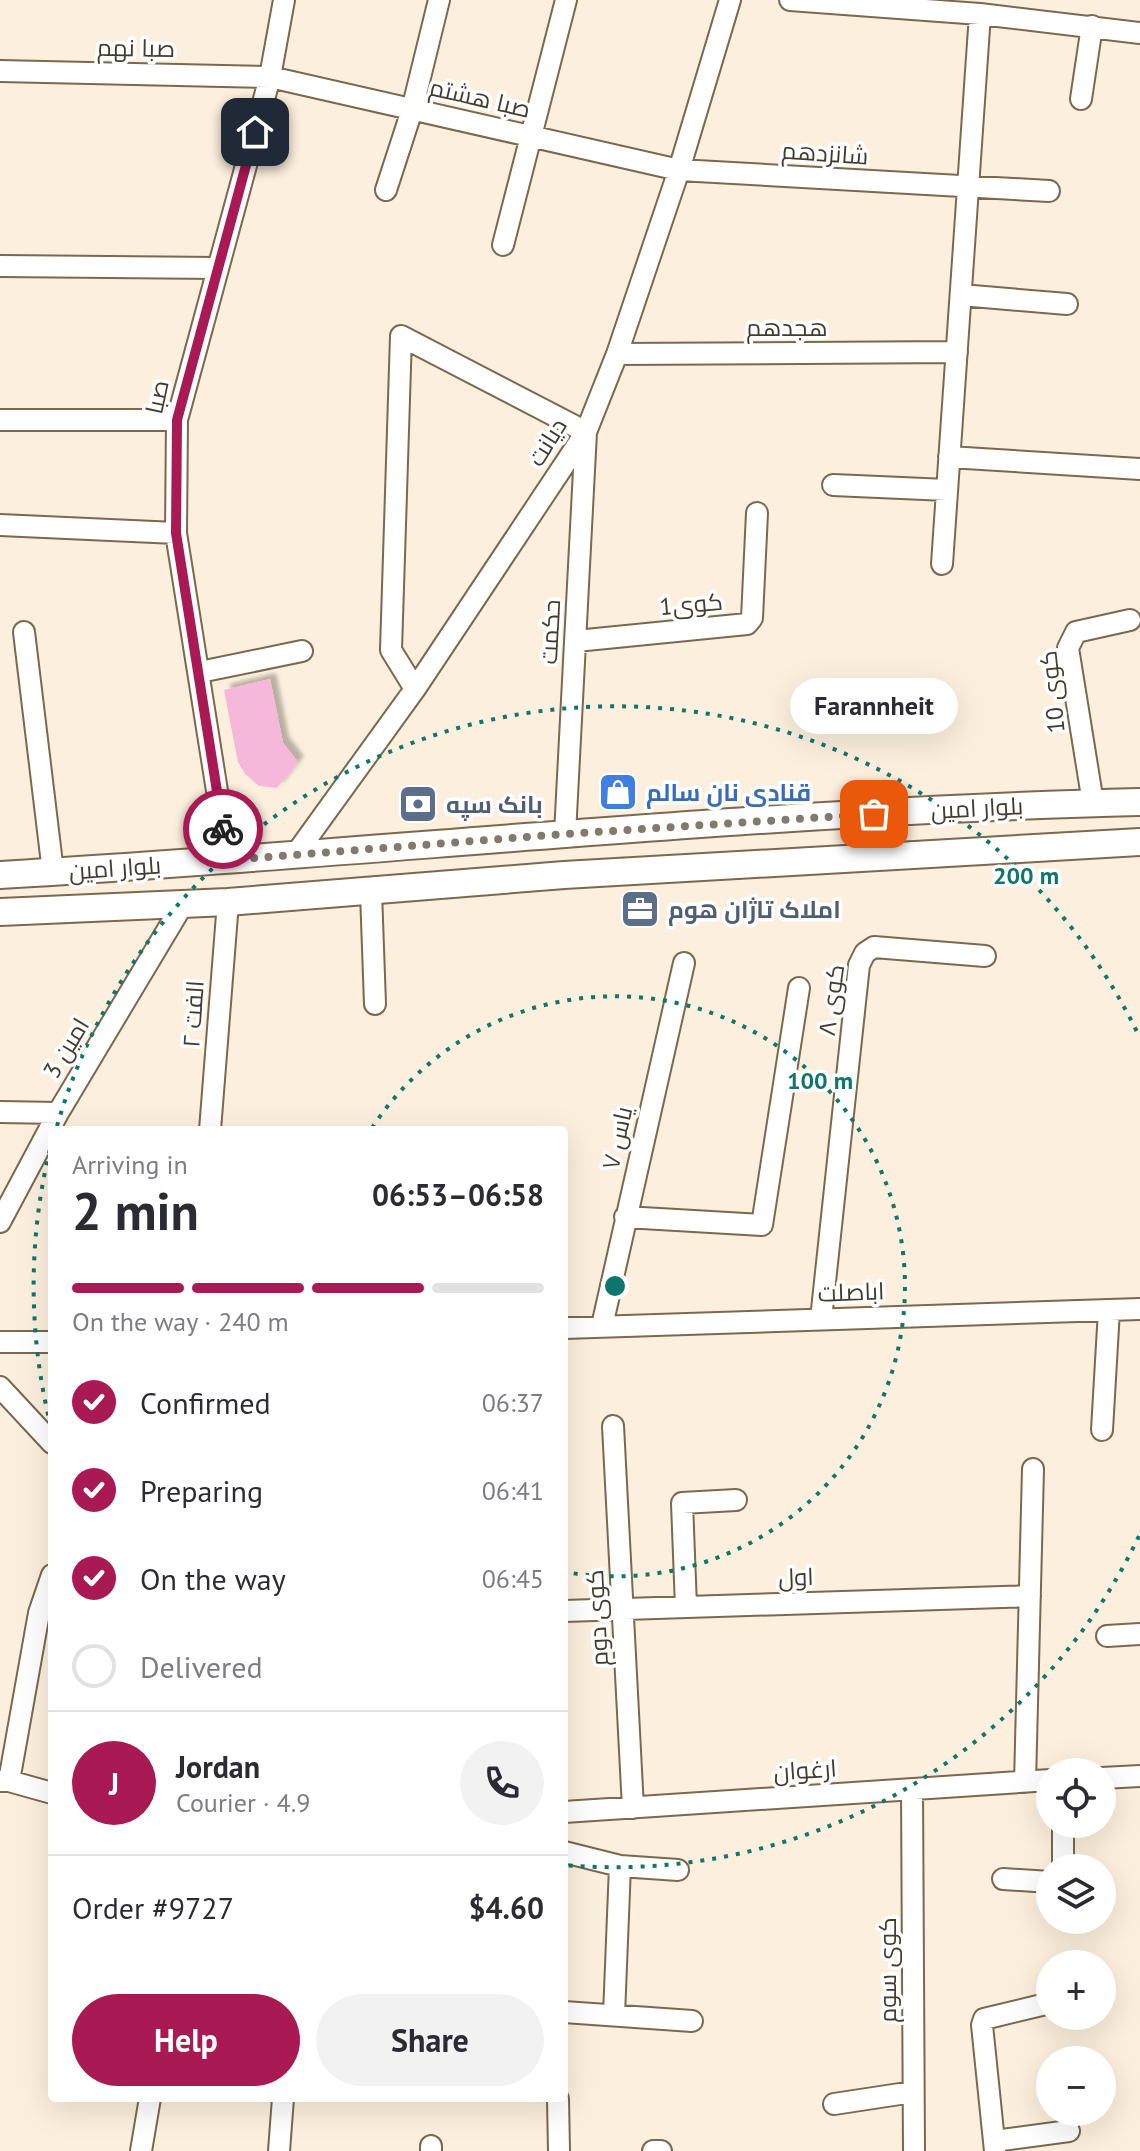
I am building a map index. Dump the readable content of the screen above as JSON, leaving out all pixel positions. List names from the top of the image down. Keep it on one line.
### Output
{"streets":{"main road":["بلوار امین"],"street":["صبا نهم","صبا هشتم","شانزدهم","هجدهم","صبا","دیانت","کوی1","حکمت","کوی 10","کوی ۸","الفت ۲","امین 3","یاس ۷","اباصلت","اول","کوی دوم","ارغوان","کوی سوم"]},"crossings":[["صبا نهم","صبا هشتم"],["صبا نهم","صبا"],["صبا هشتم","شانزدهم"],["صبا هشتم","صبا"],["صبا هشتم","دیانت"],["شانزدهم","دیانت"],["هجدهم","دیانت"],["صبا","بلوار امین"],["دیانت","حکمت"],["دیانت","بلوار امین"],["کوی1","حکمت"],["حکمت","بلوار امین"],["کوی 10","بلوار امین"],["بلوار امین","الفت ۲"],["بلوار امین","امین 3"],["کوی ۸","اباصلت"],["یاس ۷","اباصلت"],["اول","کوی دوم"],["کوی دوم","ارغوان"],["ارغوان","کوی سوم"]],"places":{"shop":["قنادی نان سالم"],"bank":["بانک سپه"],"other":["Farannheit"],"office":["املاک تاژان هوم"]},"page":{"bubble":"Farannheit","heading":["2 min","Arriving in","06:53–06:58"],"panel":["Jordan","Courier · 4.9","Order #9727","$4.60"],"bar":"On the way · 240 m","list":[["Confirmed","06:37"],["Preparing","06:41"],["On the way","06:45"],"Delivered"],"round":"J","map_buttons":["+","−"],"buttons":["Help","Share"]},"rings":["200 m","100 m"]}
